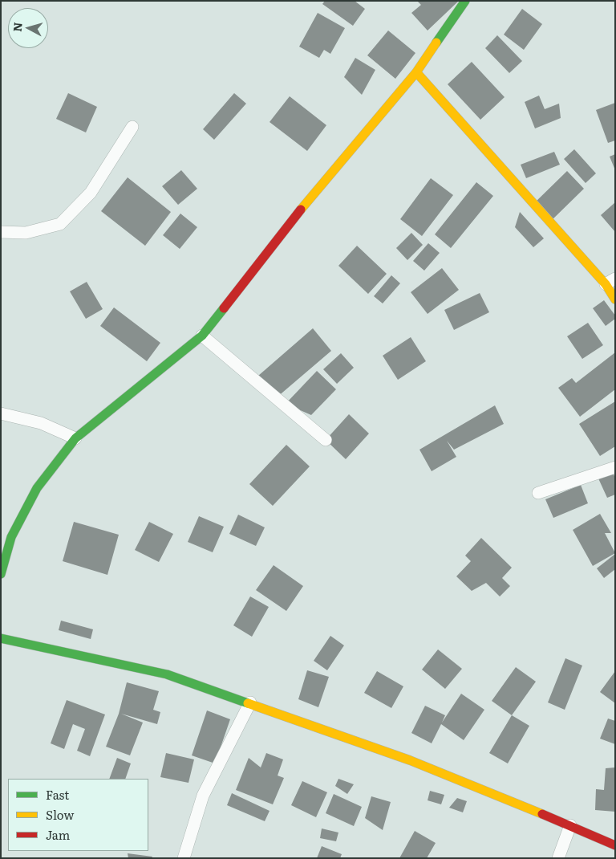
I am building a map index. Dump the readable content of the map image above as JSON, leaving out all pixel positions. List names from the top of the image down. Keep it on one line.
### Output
{"legend":["Fast","Slow","Jam"],"north":"left"}
